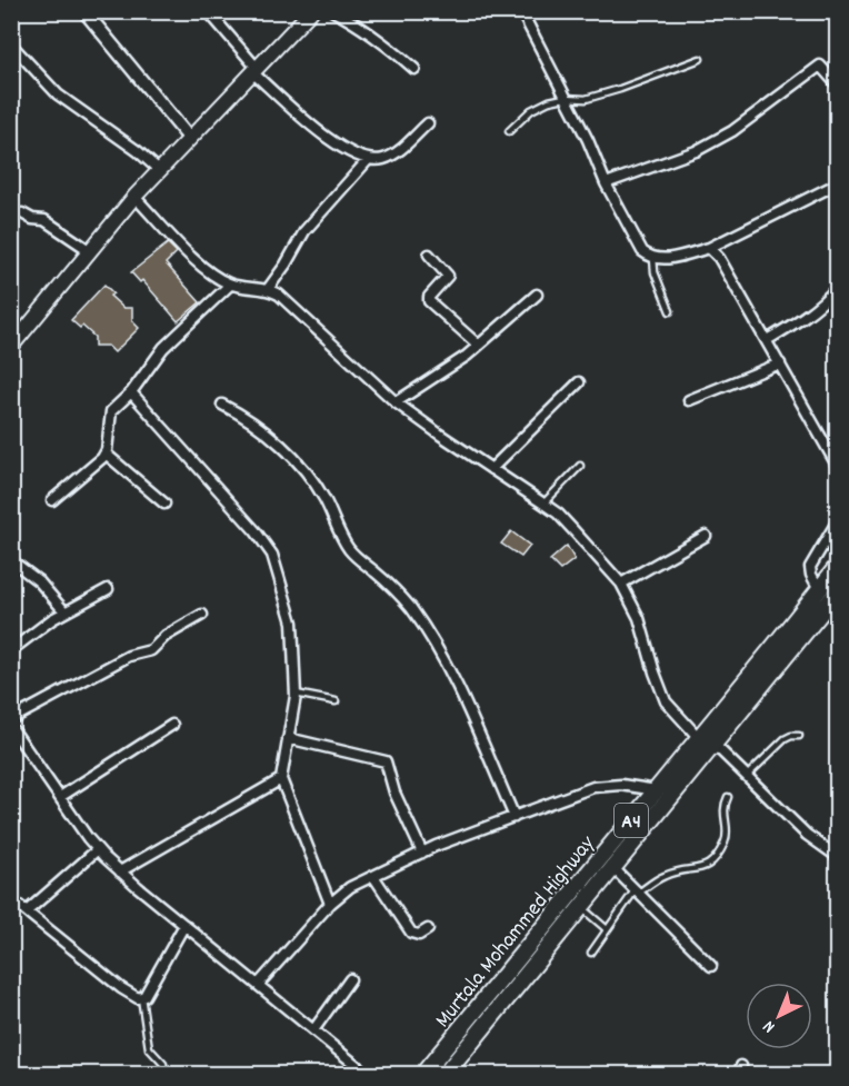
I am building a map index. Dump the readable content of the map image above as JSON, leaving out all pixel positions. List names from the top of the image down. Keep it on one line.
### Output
{"streets":{"highway":["A4","Murtala Mohammed Highway"]},"north":"bottom left"}
